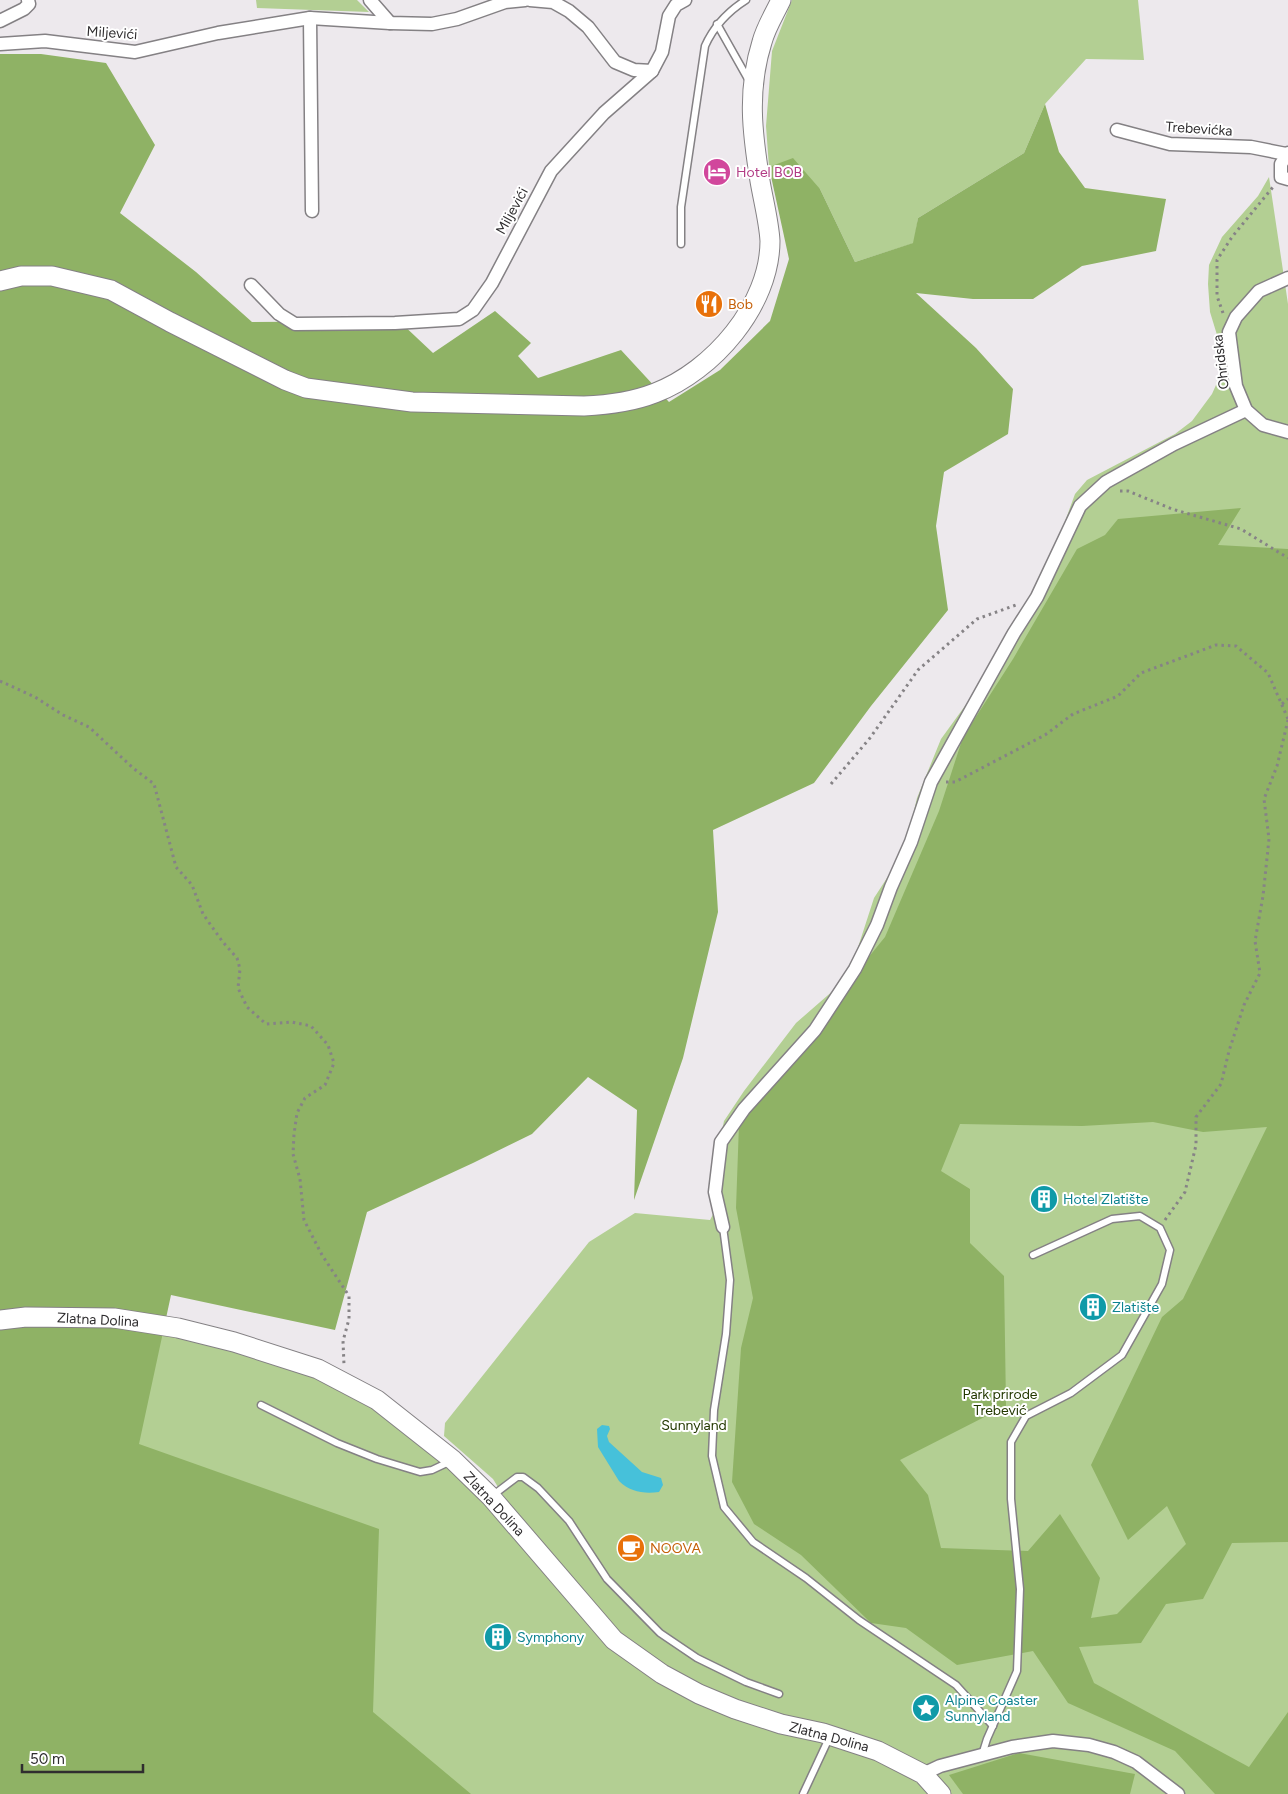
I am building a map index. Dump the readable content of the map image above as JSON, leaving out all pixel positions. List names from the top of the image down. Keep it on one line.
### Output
{"streets":{"main road":["Zlatna Dolina"],"street":["Miljevići","Trebevićka","Ohridska"]},"parks":["Park prirode Trebević","Sunnyland"],"places":{"hotel":["Hotel BOB"],"restaurant":["Bob"],"building":["Hotel Zlatište","Zlatište","Symphony"],"cafe":["NOOVA"],"place":["Alpine Coaster Sunnyland"]},"scale_bar":"50 m"}
